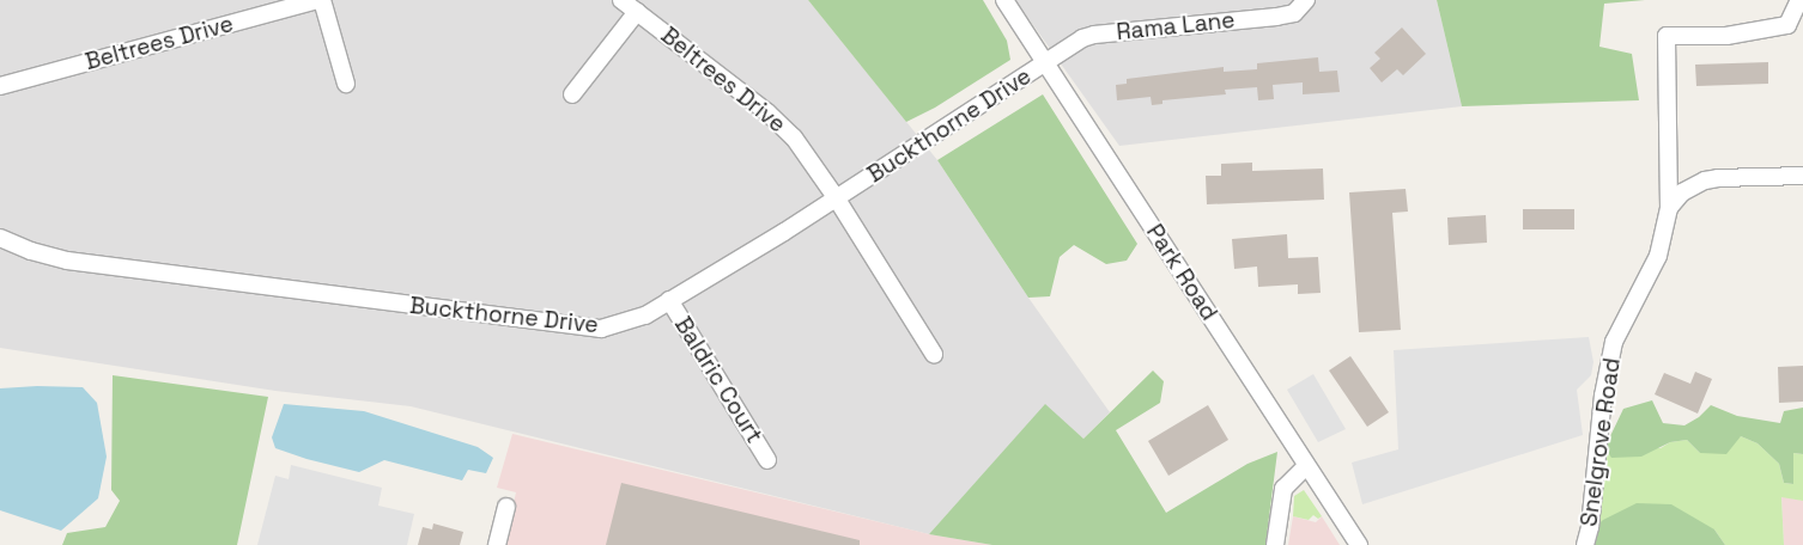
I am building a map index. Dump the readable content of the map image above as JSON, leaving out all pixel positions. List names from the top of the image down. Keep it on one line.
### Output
{"streets":{"street":["Rama Lane","Beltrees Drive","Buckthorne Drive","Park Road","Baldric Court","Snelgrove Road"]},"crossings":[["Rama Lane","Buckthorne Drive"],["Rama Lane","Park Road"],["Beltrees Drive","Buckthorne Drive"],["Buckthorne Drive","Park Road"],["Buckthorne Drive","Baldric Court"]]}
